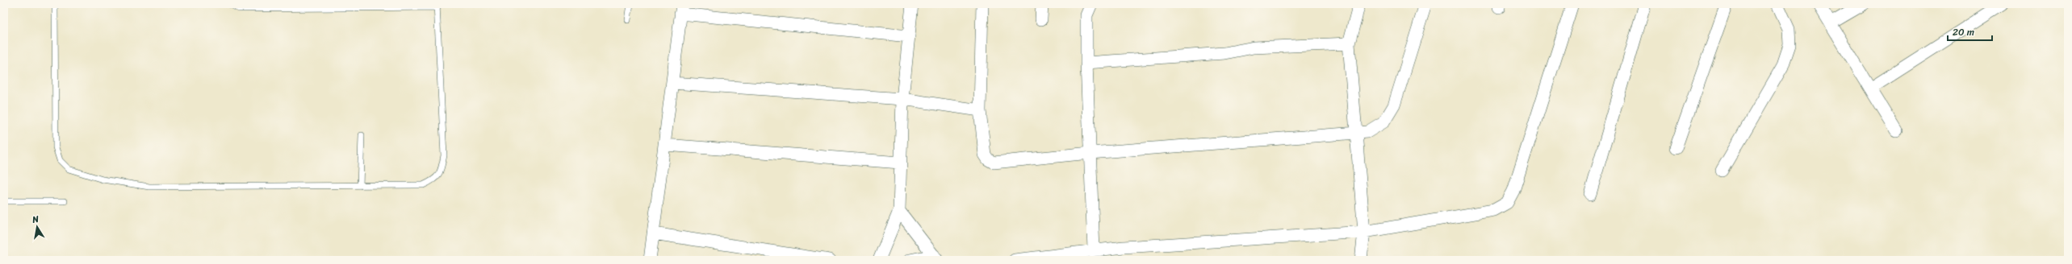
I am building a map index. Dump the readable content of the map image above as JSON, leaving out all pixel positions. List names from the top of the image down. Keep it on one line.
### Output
{"scale_bar":"20 m","north":"top"}
